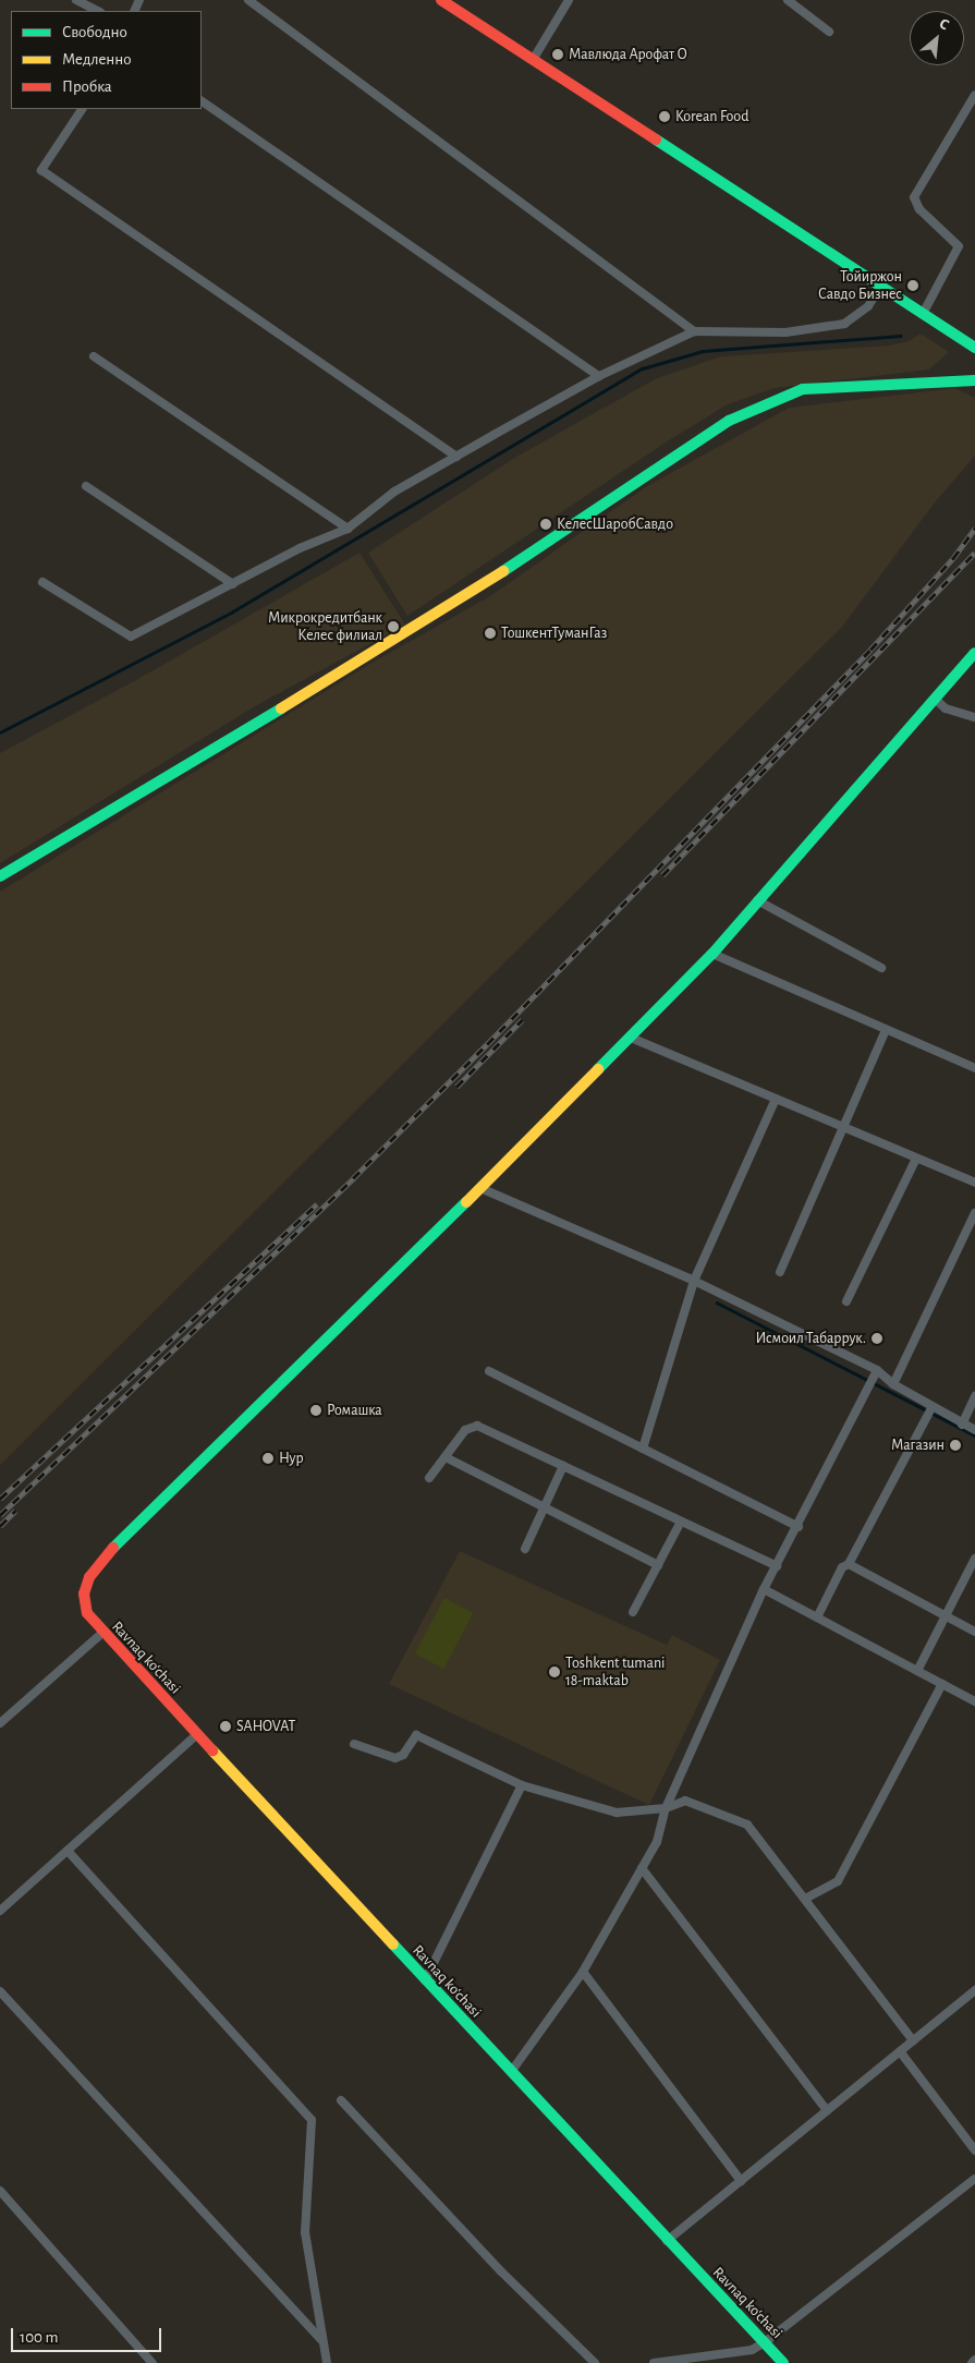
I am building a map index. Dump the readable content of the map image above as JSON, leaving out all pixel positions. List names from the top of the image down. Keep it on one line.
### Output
{"streets":{"street":["Ravnaq ko‘chasi"]},"places":["Мавлюда Арофат О","Korean Food","Тойиржон Савдо Бизнес","КелесШаробСавдо","Микрокредитбанк Келес филиал","ТошкентТуманГаз","Исмоил Табаррук.","Ромашка","Магазин","Нур","Toshkent tumani 18-maktab","SAHOVAT"],"legend":["Свободно","Медленно","Пробка"],"scale_bar":"100 m","north":"top right"}
